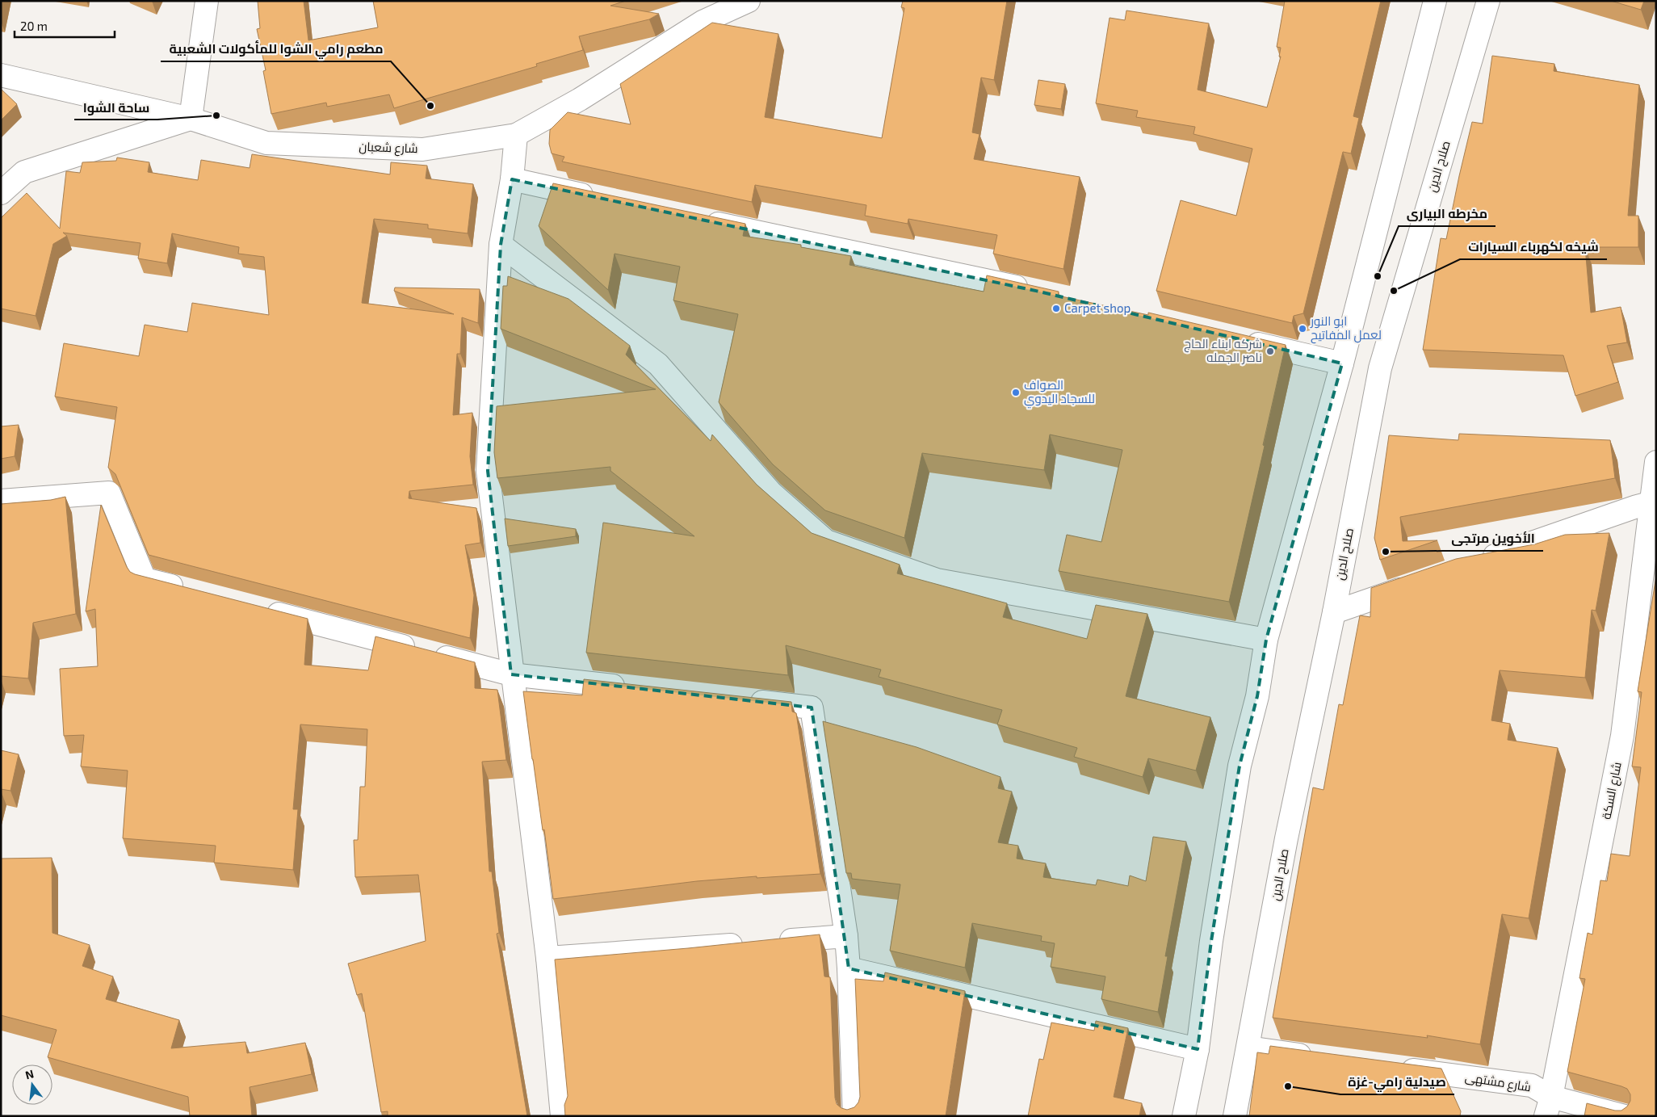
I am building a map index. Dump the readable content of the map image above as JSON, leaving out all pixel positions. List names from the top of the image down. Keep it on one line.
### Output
{"streets":{"main road":["شارع شعبان","صلاح الدين","شارع السكة","شارع مشتهى"]},"crossings":[["شارع السكة","شارع مشتهى"]],"places":["مطعم رامي الشوا للمأكولات الشعبية","ساحة الشوا","مخرطه البيارى","شيخه لكهرباء السيارات","Carpet shop","ابو النور لعمل المفاتيح","شركه ابناء الحاج ناصر الجمله","الصواف للسجاد اليدوي","الأخوين مرتجى","صيدلية رامي-غزة"],"scale_bar":"20 m","north":"top"}
